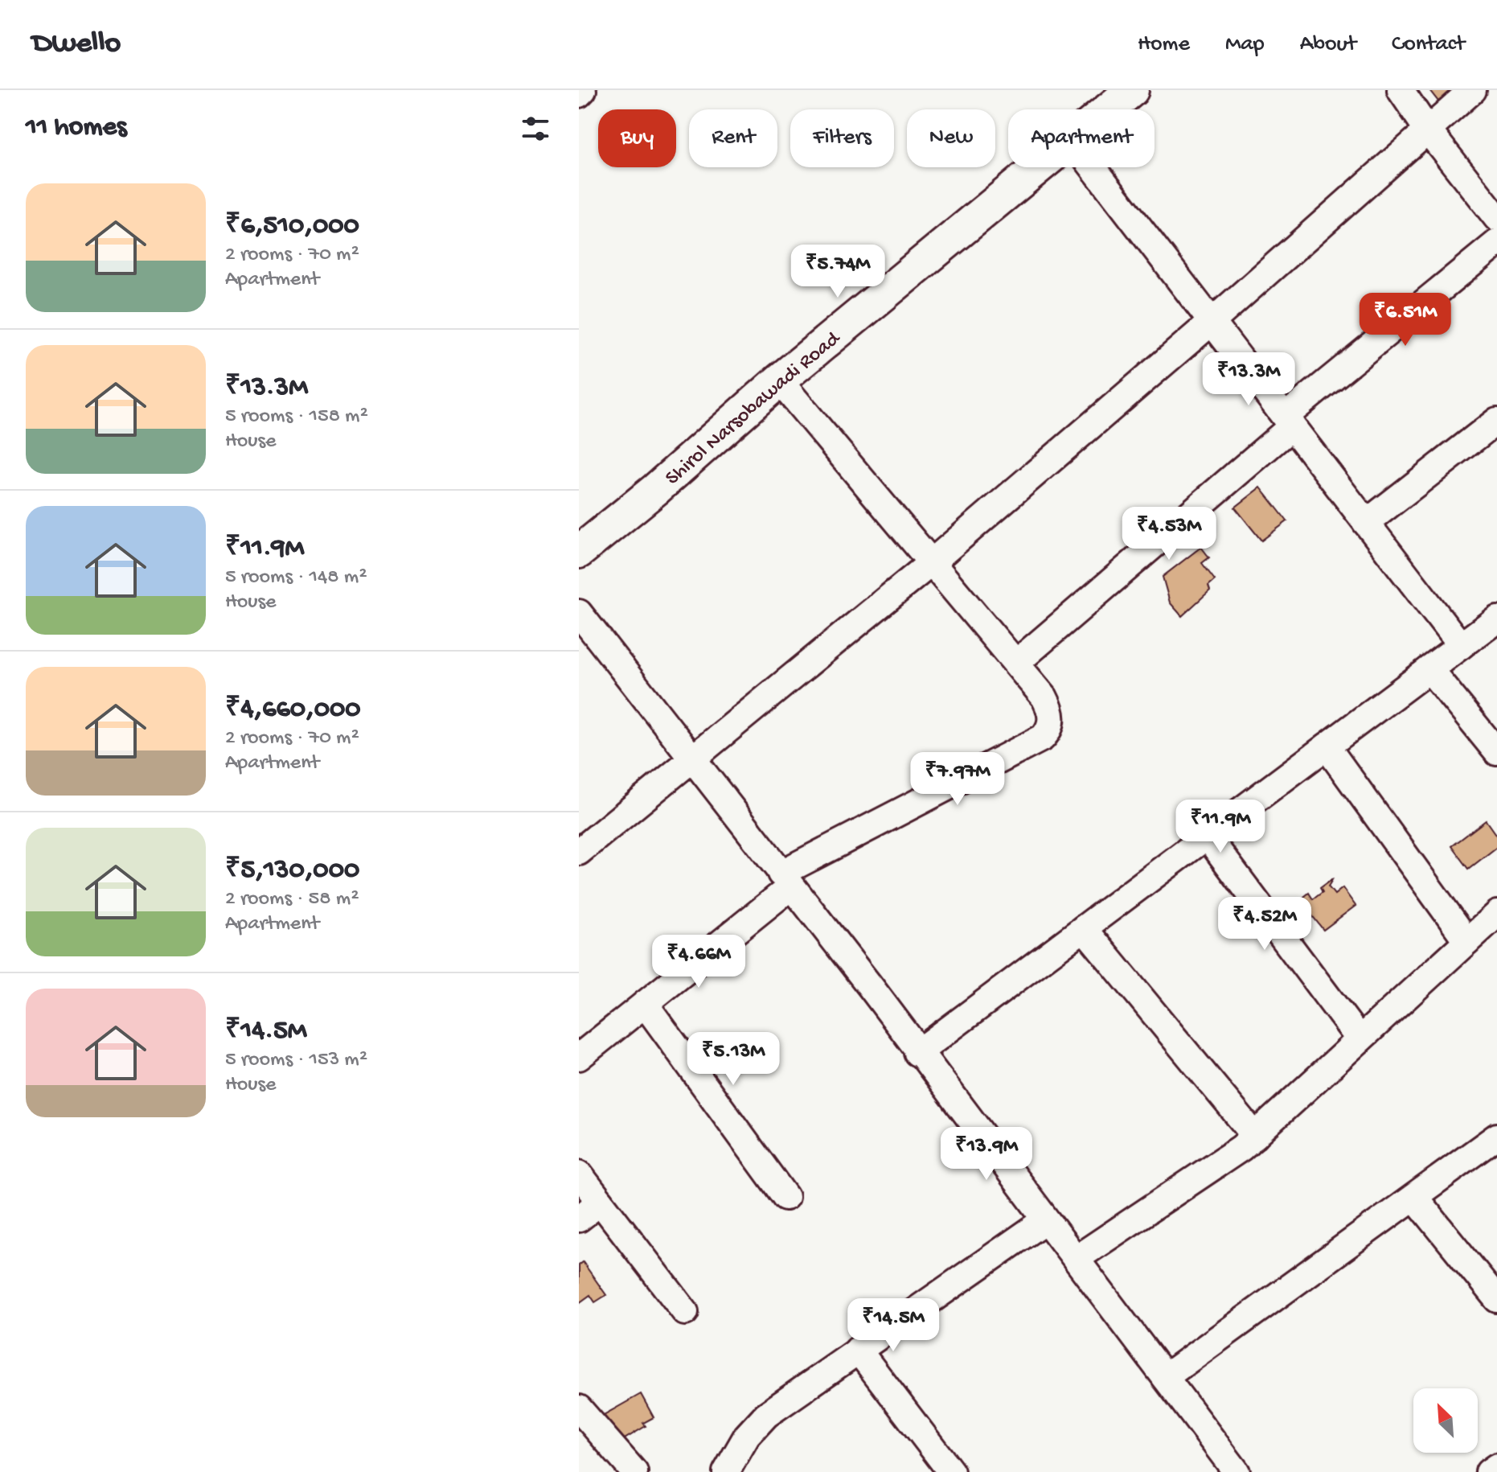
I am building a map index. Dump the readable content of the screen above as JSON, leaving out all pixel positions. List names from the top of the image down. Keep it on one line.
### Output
{"streets":{"main road":["Shirol Narsobawadi Road"]},"north":"top left","page":{"header":"Dwello","nav":["Home","Map","About","Contact"],"heading":"11 homes","chip":["Buy","Rent","Filters","New","Apartment"],"list":[{"name":"₹6,510,000","note":"2 rooms · 70 m² · Apartment"},{"name":"₹13.3M","note":"5 rooms · 158 m² · House"},{"name":"₹11.9M","note":"5 rooms · 148 m² · House"},{"name":"₹4,660,000","note":"2 rooms · 70 m² · Apartment"},{"name":"₹5,130,000","note":"2 rooms · 58 m² · Apartment"},{"name":"₹14.5M","note":"5 rooms · 153 m² · House"}],"price":["₹5.74M","₹6.51M","₹13.3M","₹4.53M","₹7.97M","₹11.9M","₹4.52M","₹4.66M","₹5.13M","₹13.9M","₹14.5M"]}}
